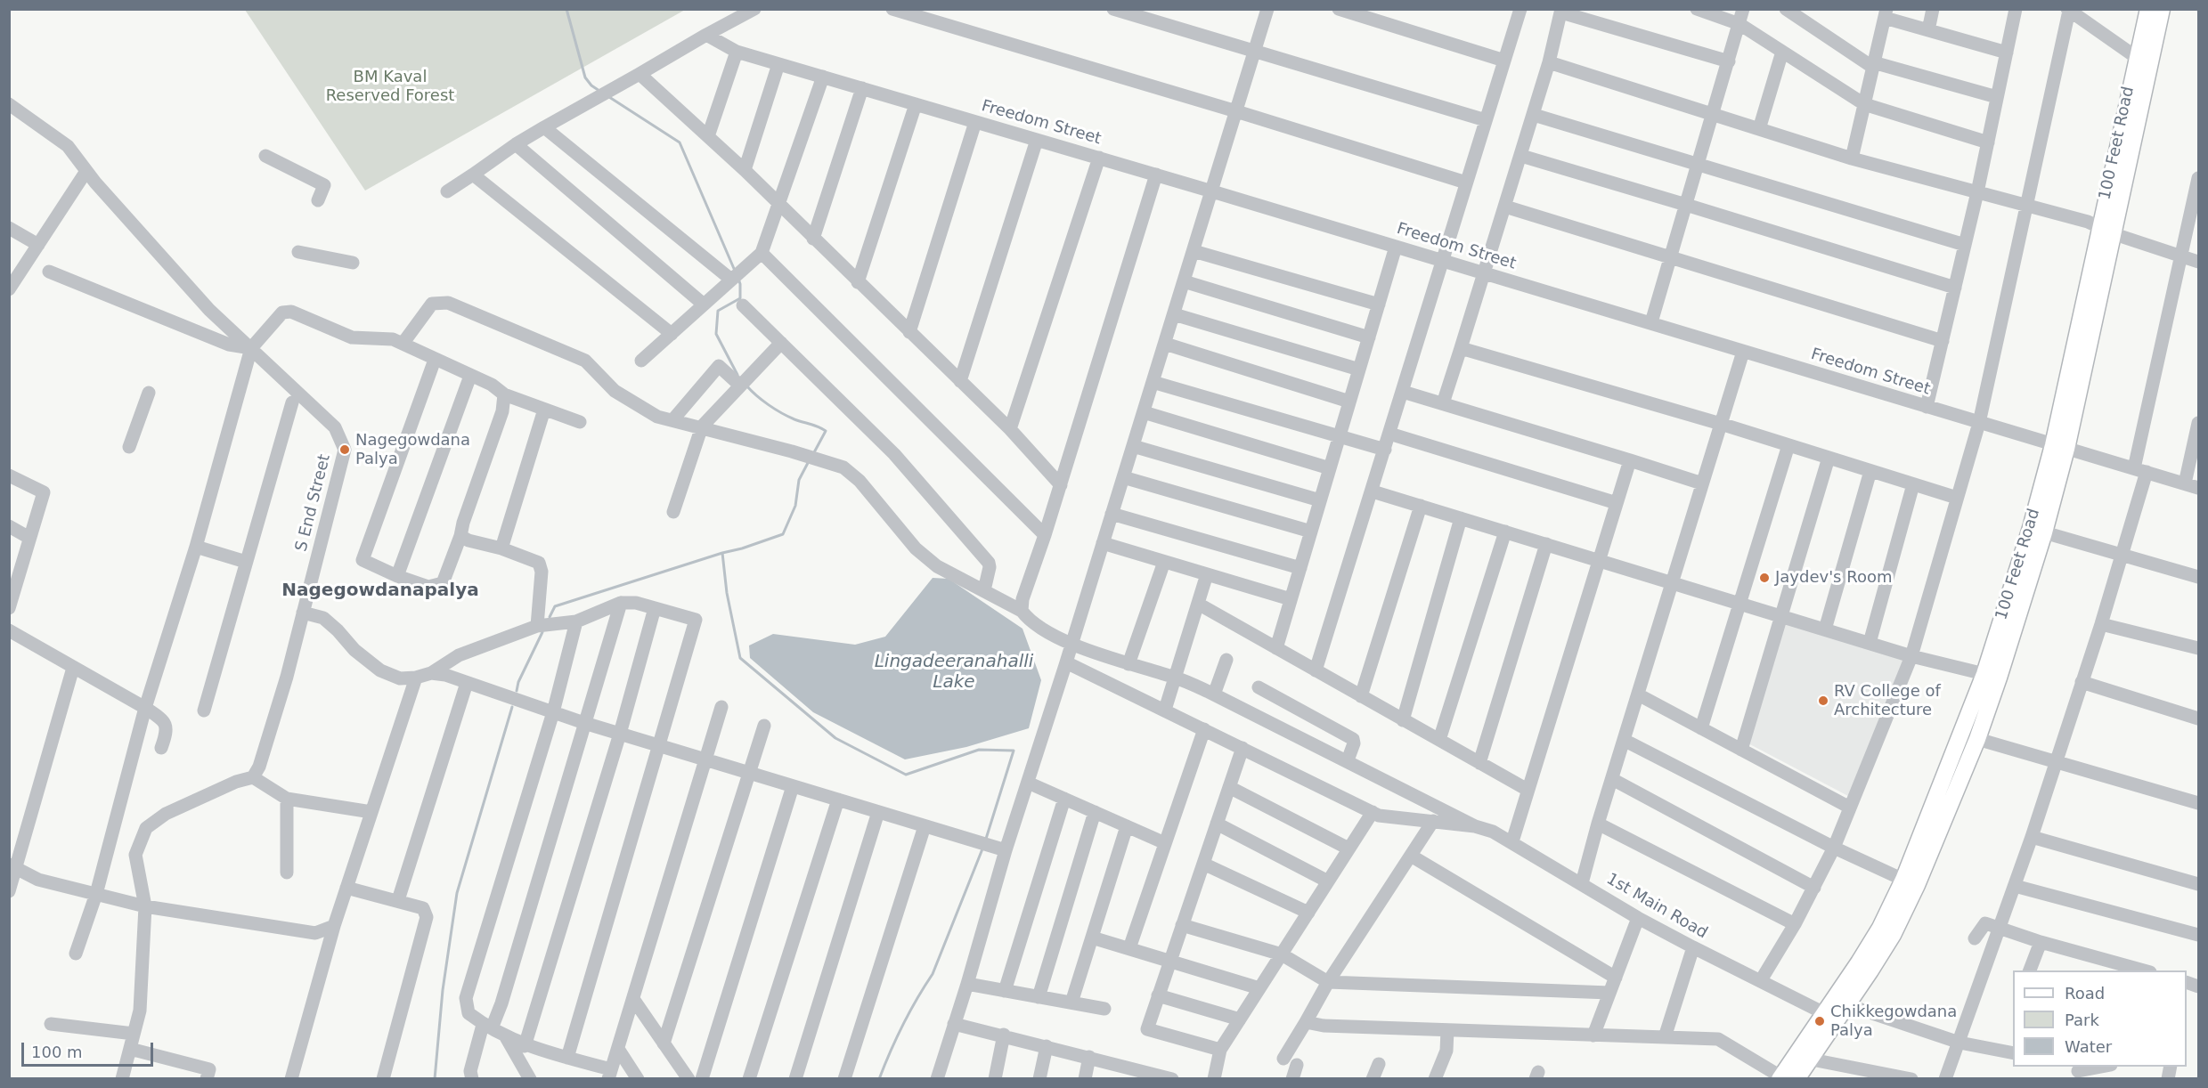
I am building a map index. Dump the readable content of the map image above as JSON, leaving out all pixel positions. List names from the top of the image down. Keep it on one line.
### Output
{"streets":{"main road":["100 Feet Road"],"street":["Freedom Street","S End Street","1st Main Road"]},"crossings":[["Freedom Street","100 Feet Road"],["100 Feet Road","1st Main Road"]],"districts":["Nagegowdanapalya"],"water":["Lingadeeranahalli Lake"],"parks":["BM Kaval Reserved Forest"],"places":["Nagegowdana Palya","Jaydev's Room","RV College of Architecture","Chikkegowdana Palya"],"legend":["Road","Park","Water"],"scale_bar":"100 m"}
